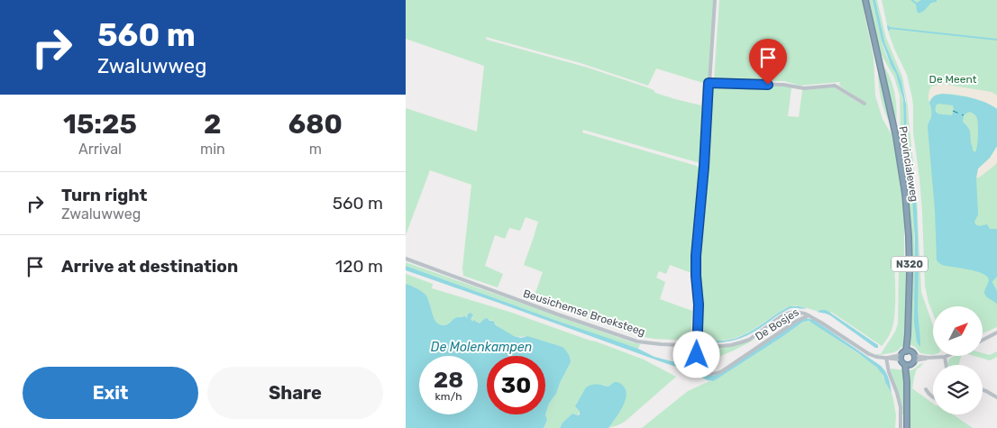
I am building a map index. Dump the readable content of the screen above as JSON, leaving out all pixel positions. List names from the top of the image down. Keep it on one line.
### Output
{"streets":{"highway":["Provincialeweg","N320"],"street":["Beusichemse Broeksteeg","De Bosjes"]},"crossings":[["Beusichemse Broeksteeg","De Bosjes"]],"water":["De Molenkampen"],"parks":["De Meent"],"north":"top right","page":{"turn":["560 m","Zwaluwweg"],"eta":["15:25","Arrival","2","min","680","m"],"list":[{"name":"Turn right","note":"Zwaluwweg","value":"560 m"},{"name":"Arrive at destination","value":"120 m"}],"speed":"28 km/h","limit":"30","buttons":["Exit","Share"]}}
